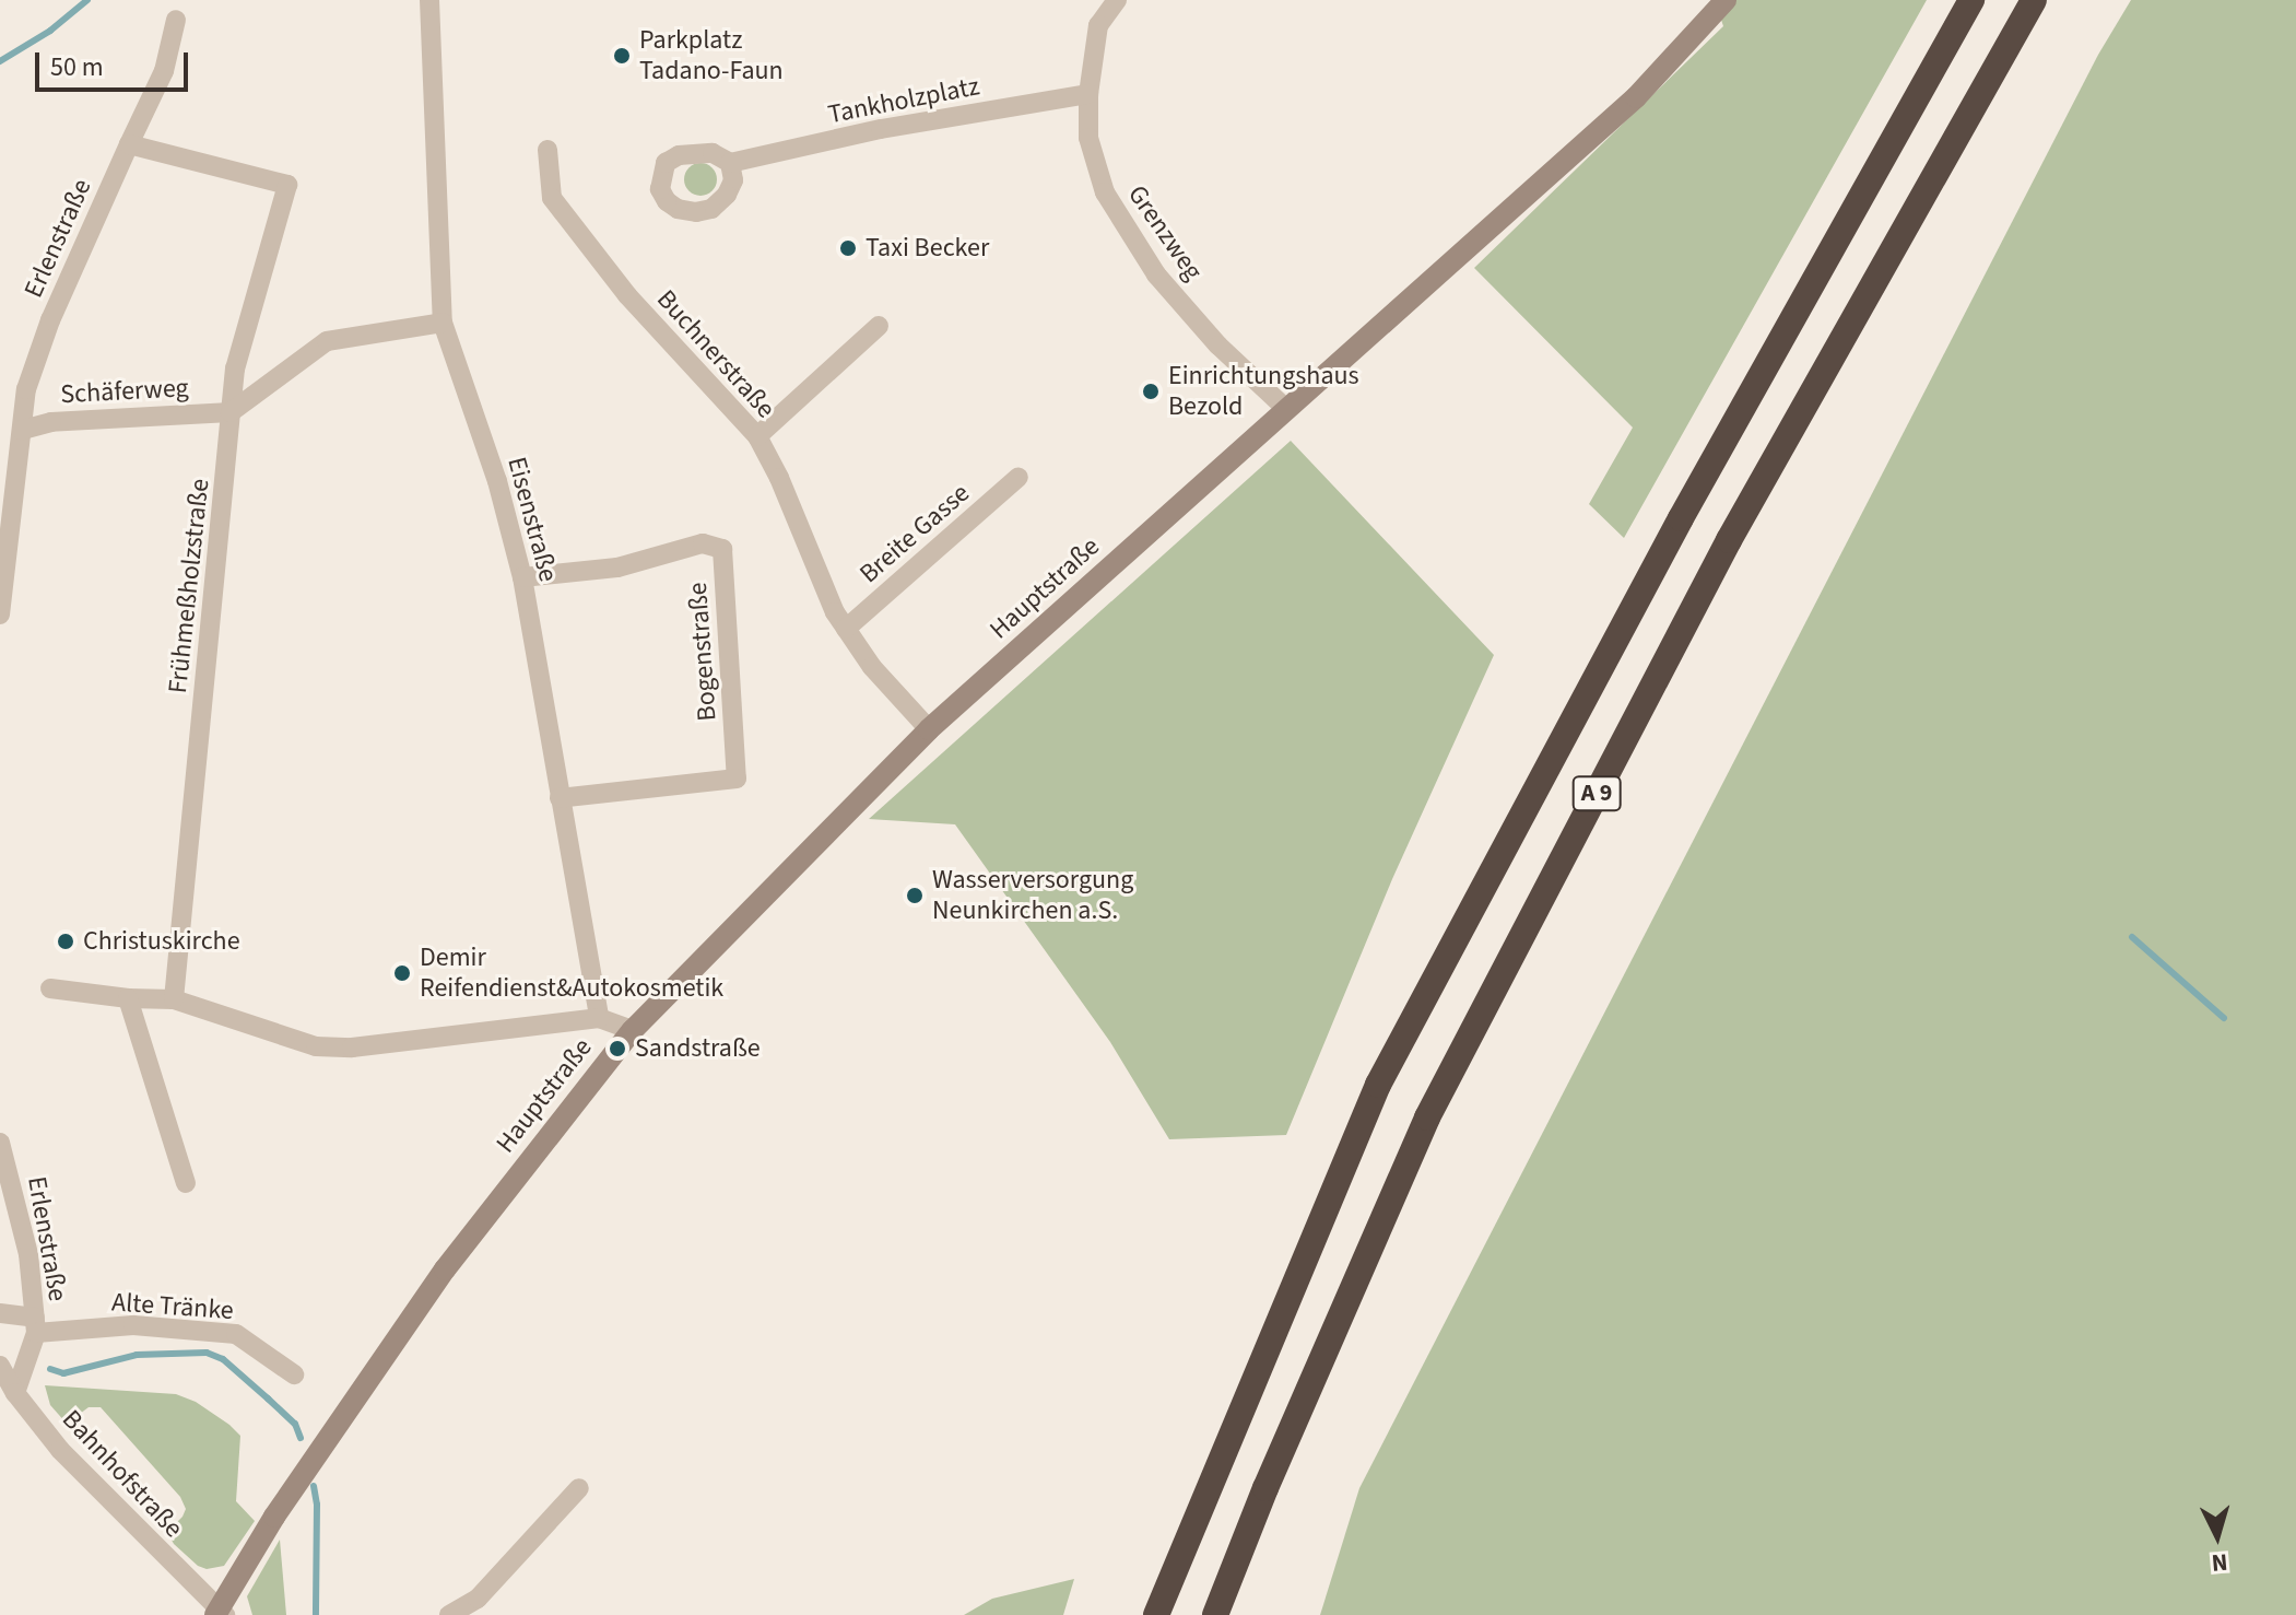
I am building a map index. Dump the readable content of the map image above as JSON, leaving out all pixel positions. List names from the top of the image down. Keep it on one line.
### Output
{"streets":{"highway":["A 9"],"main road":["Hauptstraße"],"street":["Tankholzplatz","Grenzweg","Erlenstraße","Buchnerstraße","Schäferweg","Eisenstraße","Breite Gasse","Frühmeßholzstraße","Bogenstraße","Alte Tränke","Bahnhofstraße"]},"crossings":[["Tankholzplatz","Grenzweg"],["Grenzweg","Hauptstraße"],["Erlenstraße","Schäferweg"],["Erlenstraße","Alte Tränke"],["Erlenstraße","Bahnhofstraße"],["Buchnerstraße","Breite Gasse"],["Buchnerstraße","Hauptstraße"],["Schäferweg","Frühmeßholzstraße"],["Eisenstraße","Bogenstraße"],["Hauptstraße","Bahnhofstraße"]],"places":["Parkplatz Tadano-Faun","Taxi Becker","Einrichtungshaus Bezold","Wasserversorgung Neunkirchen a.S.","Christuskirche","Demir Reifendienst&Autokosmetik","Sandstraße"],"scale_bar":"50 m","north":"bottom"}
